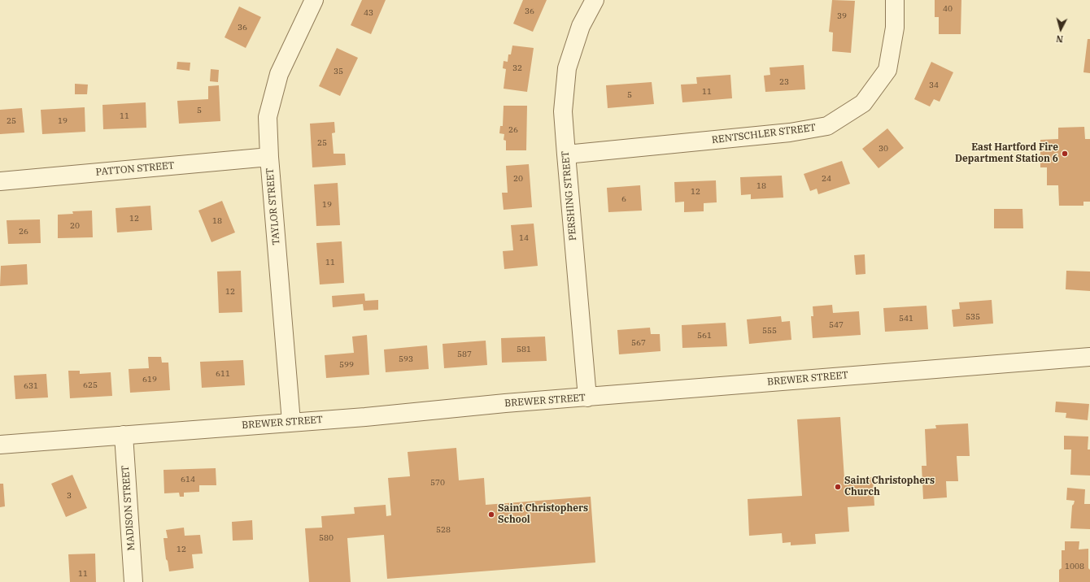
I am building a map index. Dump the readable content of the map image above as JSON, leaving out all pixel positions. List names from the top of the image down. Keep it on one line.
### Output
{"streets":{"street":["RENTSCHLER STREET","PATTON STREET","PERSHING STREET","TAYLOR STREET","BREWER STREET","MADISON STREET"]},"crossings":[["RENTSCHLER STREET","PERSHING STREET"],["PATTON STREET","TAYLOR STREET"],["PERSHING STREET","BREWER STREET"],["TAYLOR STREET","BREWER STREET"],["BREWER STREET","MADISON STREET"]],"places":["East Hartford Fire Department Station 6","Saint Christophers Church","Saint Christophers School"],"house_numbers":["40","36","43","39","36","32","35","23","34","11","5","5","11","25","19","26","25","30","20","24","18","12","6","19","12","18","20","26","14","11","12","535","541","547","555","561","567","581","587","593","599","611","619","625","631","614","570","3","528","580","12","1008","11"],"north":"bottom"}
